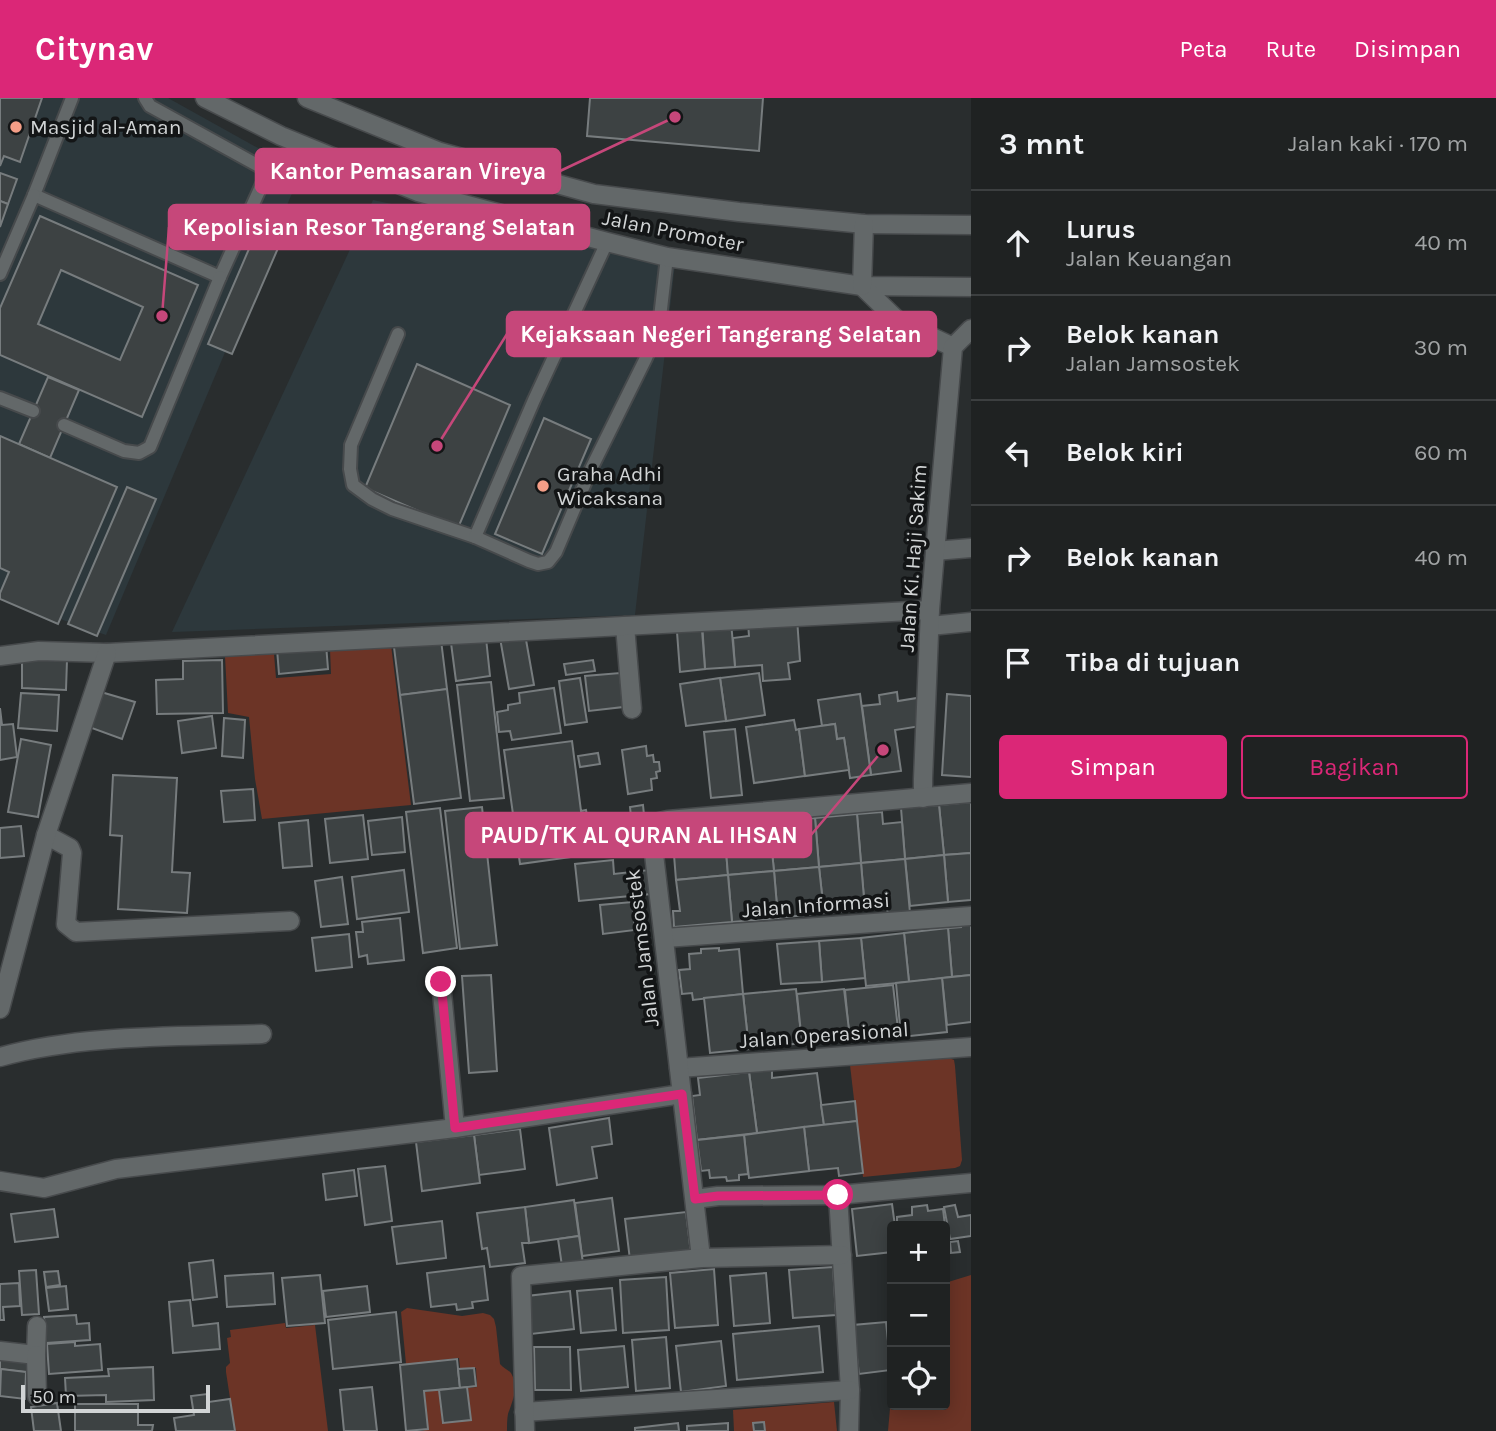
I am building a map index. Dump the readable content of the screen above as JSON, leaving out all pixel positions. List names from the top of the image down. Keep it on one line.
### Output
{"streets":{"street":["Jalan Promoter","Jalan Ki. Haji Sakim","Jalan Informasi","Jalan Jamsostek","Jalan Operasional"]},"crossings":[["Jalan Ki. Haji Sakim","Jalan Jamsostek"],["Jalan Informasi","Jalan Jamsostek"],["Jalan Jamsostek","Jalan Operasional"]],"places":["Kantor Pemasaran Vireya","Masjid al-Aman","Kepolisian Resor Tangerang Selatan","Kejaksaan Negeri Tangerang Selatan","Graha Adhi Wicaksana","PAUD/TK AL QURAN AL IHSAN"],"scale_bar":"50 m","page":{"header":"Citynav","nav":["Peta","Rute","Disimpan"],"heading":["3 mnt","Jalan kaki · 170 m"],"list":[["Lurus","Jalan Keuangan","40 m"],["Belok kanan","Jalan Jamsostek","30 m"],["Belok kiri","60 m"],["Belok kanan","40 m"],"Tiba di tujuan"],"buttons":["Simpan","Bagikan"],"map_buttons":["+","−"],"scale":"50 m"}}
